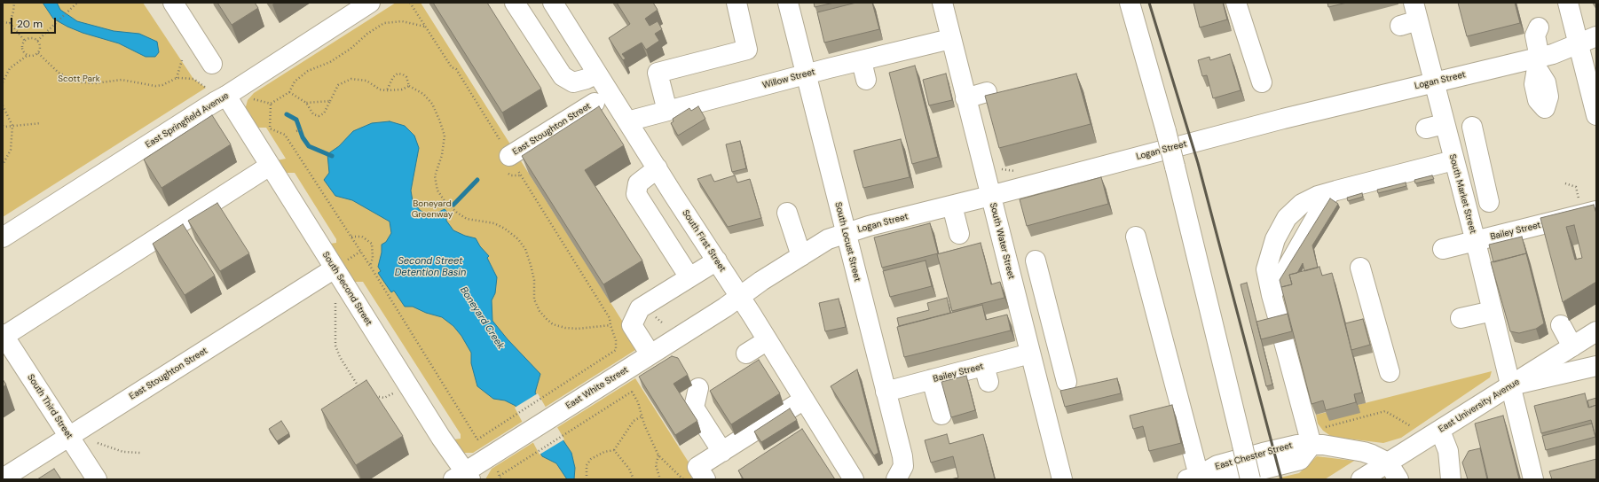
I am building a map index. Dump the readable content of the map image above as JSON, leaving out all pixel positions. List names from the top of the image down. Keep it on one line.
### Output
{"streets":{"street":["Willow Street","Logan Street","East Springfield Avenue","East Stoughton Street","South Market Street","Bailey Street","South First Street","South Water Street","South Locust Street","South Second Street","East White Street","East University Avenue","South Third Street","East Chester Street"]},"crossings":[["Willow Street","South First Street"],["Willow Street","South Water Street"],["Willow Street","South Locust Street"],["Logan Street","South Market Street"],["Logan Street","South First Street"],["Logan Street","South Water Street"],["Logan Street","South Locust Street"],["Logan Street","East White Street"],["East Springfield Avenue","South Second Street"],["East Stoughton Street","South Second Street"],["East Stoughton Street","South Third Street"],["South Market Street","Bailey Street"],["South Market Street","East University Avenue"],["Bailey Street","South Water Street"],["Bailey Street","South Locust Street"],["South First Street","East White Street"],["South Second Street","East White Street"],["East University Avenue","East Chester Street"]],"water":["Second Street Detention Basin","Boneyard Creek"],"parks":["Scott Park","Boneyard Greenway"],"scale_bar":"20 m"}
